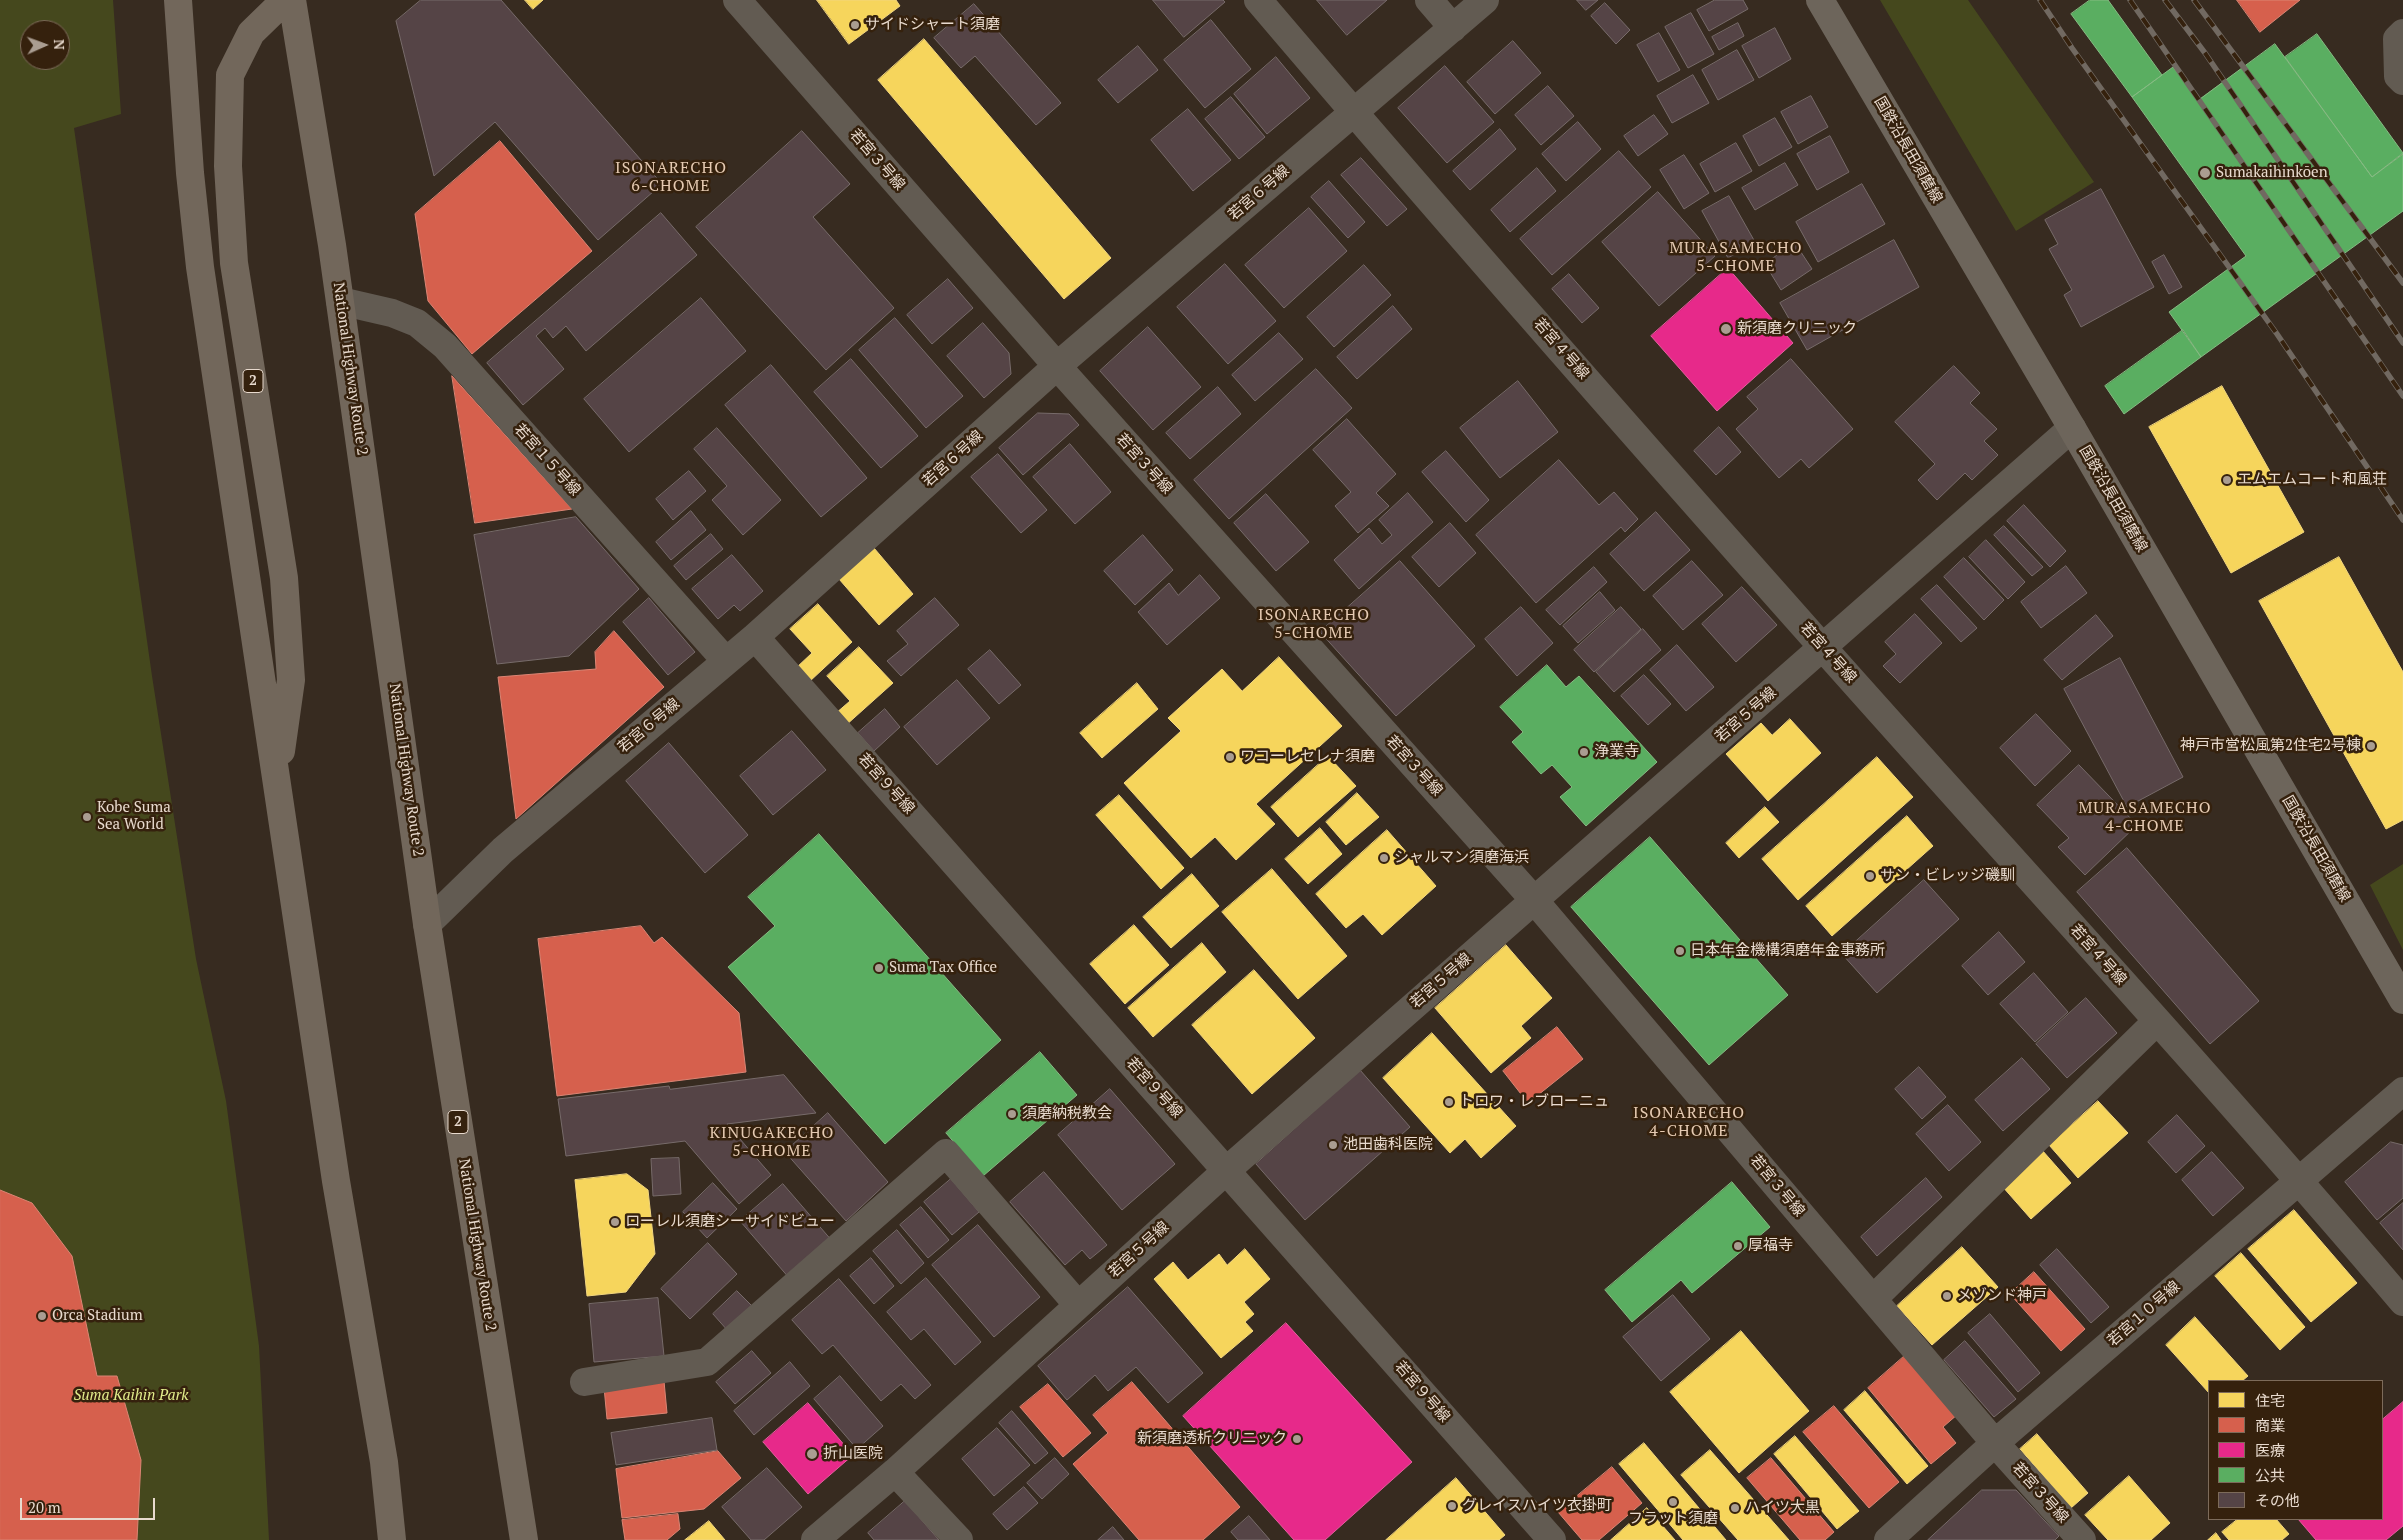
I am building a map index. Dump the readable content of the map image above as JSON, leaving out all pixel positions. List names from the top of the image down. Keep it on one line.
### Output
{"streets":{"highway":["National Highway Route 2","2"],"street":["国鉄沿長田須磨線","若宮３号線","若宮６号線","若宮４号線","若宮１５号線","若宮５号線","若宮９号線","若宮１０号線"]},"crossings":[["国鉄沿長田須磨線","若宮５号線"],["若宮３号線","若宮６号線"],["若宮３号線","若宮５号線"],["若宮３号線","若宮１０号線"],["若宮６号線","若宮４号線"],["若宮６号線","National Highway Route 2"],["若宮６号線","若宮１５号線"],["若宮６号線","若宮９号線"],["若宮４号線","若宮５号線"],["若宮４号線","若宮１０号線"],["National Highway Route 2","若宮１５号線"],["若宮５号線","若宮９号線"]],"districts":["ISONARECHO 6-CHOME","MURASAMECHO 5-CHOME","ISONARECHO 5-CHOME","MURASAMECHO 4-CHOME","ISONARECHO 4-CHOME","KINUGAKECHO 5-CHOME"],"parks":["Suma Kaihin Park"],"places":["サイドシャート須磨","Sumakaihinkōen","新須磨クリニック","エムエムコート和風荘","神戸市営松風第2住宅2号棟","浄業寺","ワコーレセレナ須磨","Kobe Suma Sea World","シャルマン須磨海浜","サン・ビレッジ磯馴","日本年金機構須磨年金事務所","Suma Tax Office","トロワ・レブローニュ","須磨納税教会","池田歯科医院","ローレル須磨シーサイドビュー","厚福寺","メゾンド神戸","Orca Stadium","新須磨透析クリニック","折山医院","フラット須磨","グレイスハイツ衣掛町","ハイツ大黒"],"legend":["住宅","商業","医療","公共","その他"],"scale_bar":"20 m","north":"right"}
